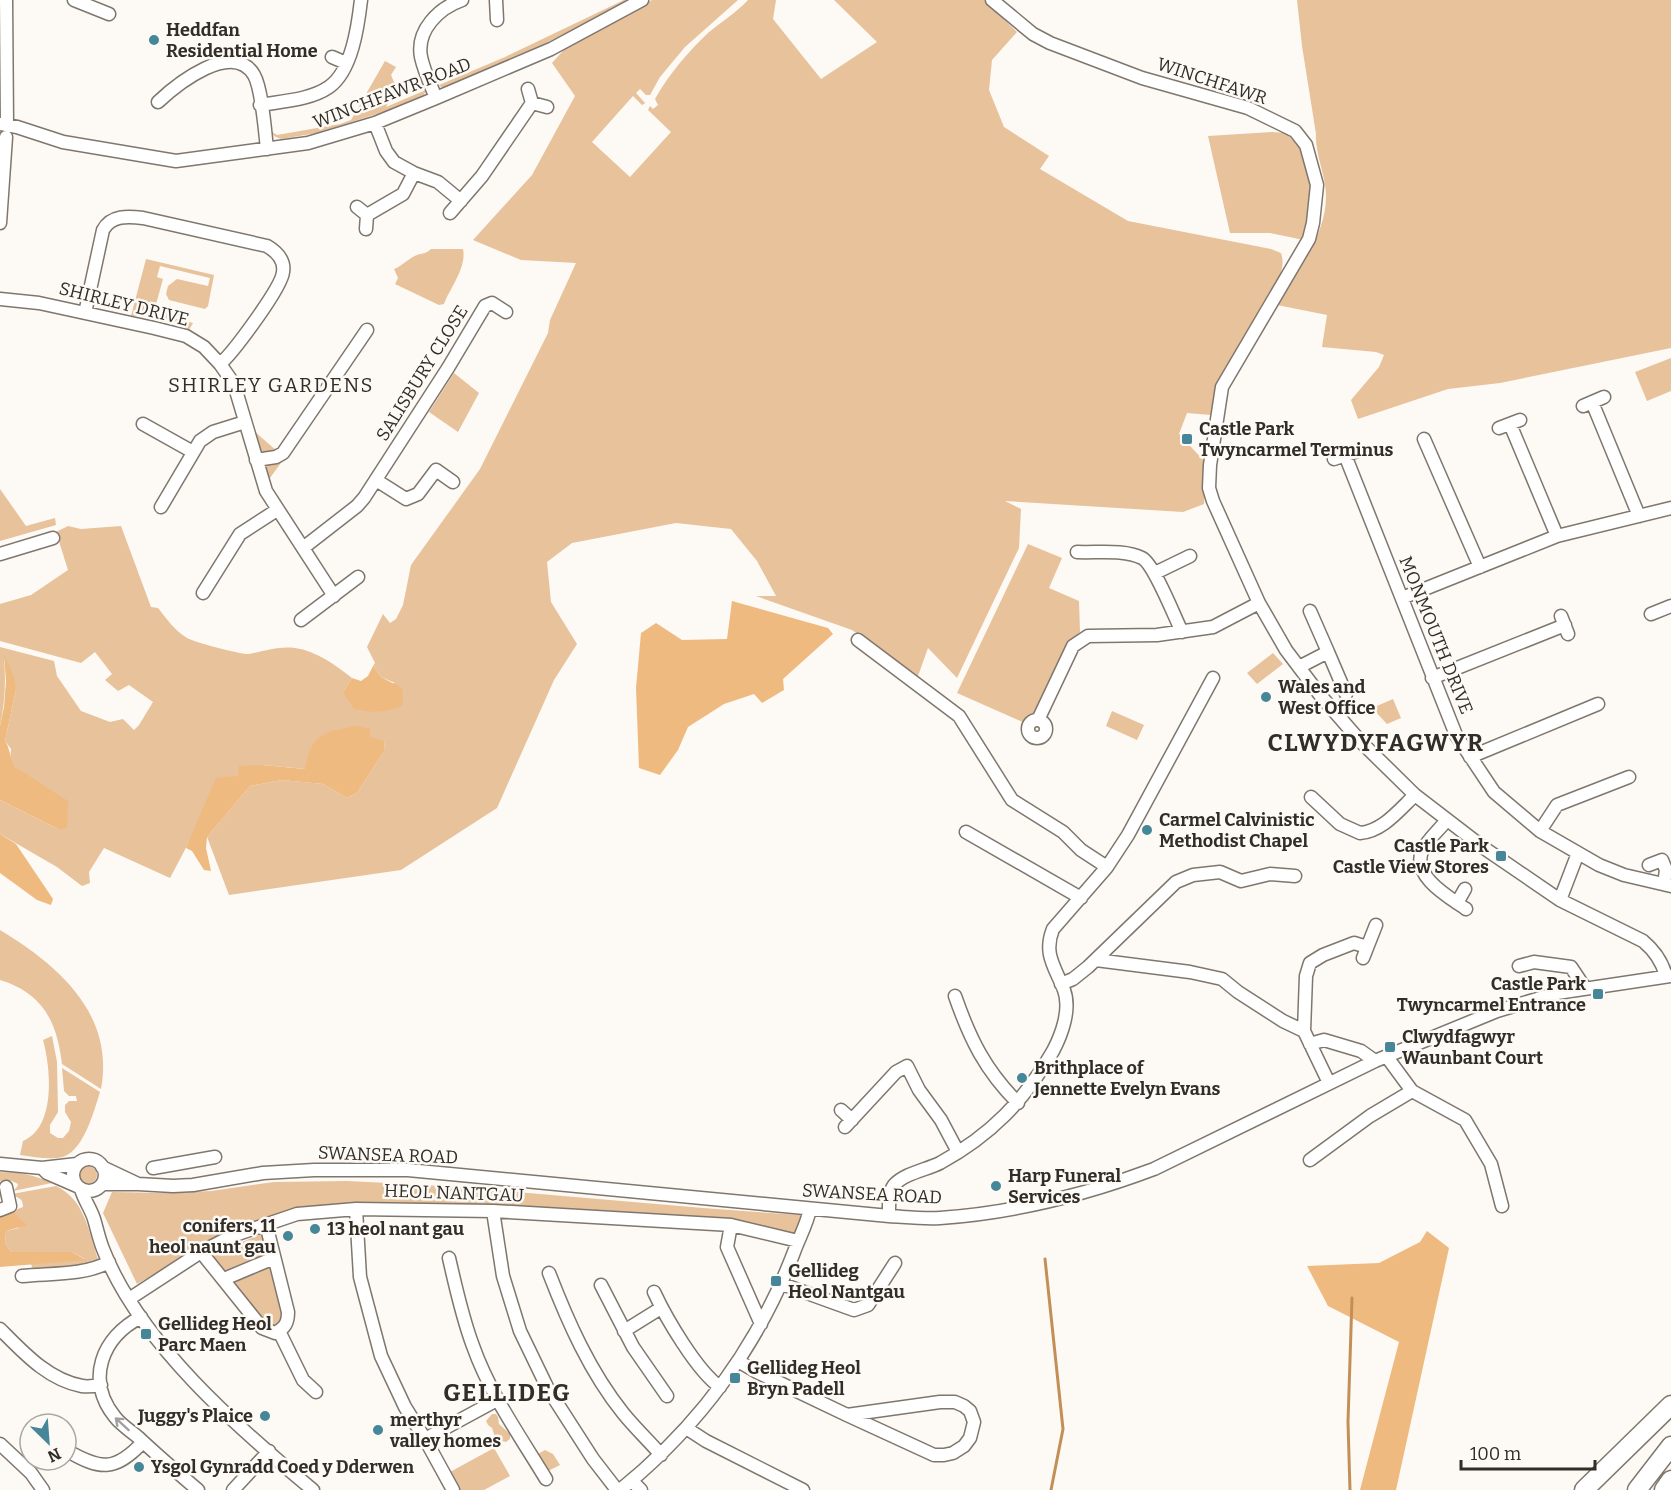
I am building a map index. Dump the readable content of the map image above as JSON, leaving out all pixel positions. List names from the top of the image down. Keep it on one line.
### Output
{"streets":{"street":["WINCHFAWR","WINCHFAWR ROAD","SHIRLEY DRIVE","SALISBURY CLOSE","MONMOUTH DRIVE","SWANSEA ROAD","HEOL NANTGAU"]},"crossings":[["WINCHFAWR","SWANSEA ROAD"],["SHIRLEY DRIVE","SALISBURY CLOSE"]],"districts":["SHIRLEY GARDENS","CLWYDYFAGWYR","GELLIDEG"],"places":{"other":["Heddfan Residential Home","Wales and West Office","Carmel Calvinistic Methodist Chapel","Brithplace of Jennette Evelyn Evans","Harp Funeral Services","13 heol nant gau","conifers, 11 heol naunt gau","Juggy's Plaice","merthyr valley homes","Ysgol Gynradd Coed y Dderwen"],"transit":["Castle Park Twyncarmel Terminus","Castle Park Castle View Stores","Castle Park Twyncarmel Entrance","Clwydfagwyr Waunbant Court","Gellideg Heol Nantgau","Gellideg Heol Parc Maen","Gellideg Heol Bryn Padell"]},"scale_bar":"100 m","north":"bottom right"}
